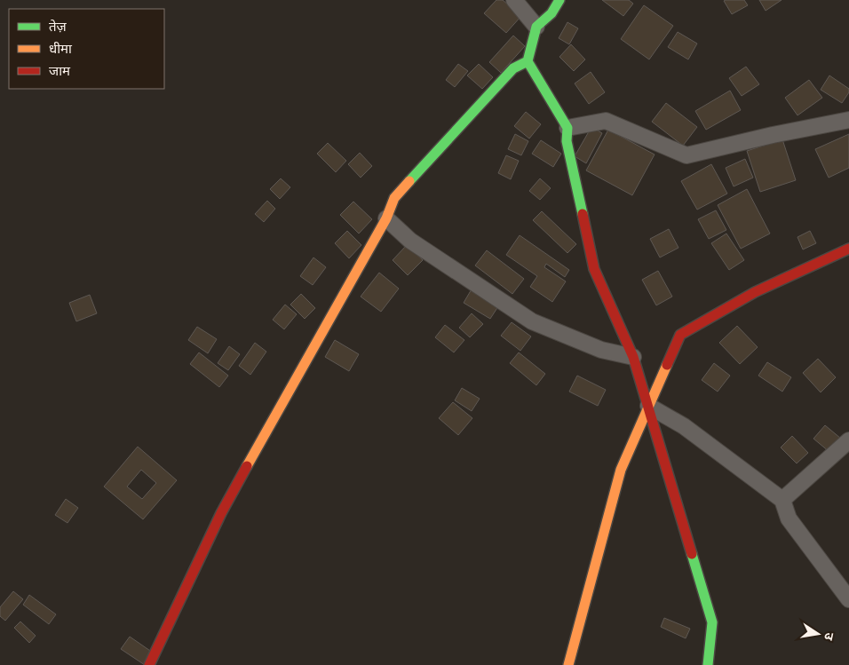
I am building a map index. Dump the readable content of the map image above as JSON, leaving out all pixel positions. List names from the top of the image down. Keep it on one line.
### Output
{"legend":["तेज़","धीमा","जाम"],"north":"right"}
